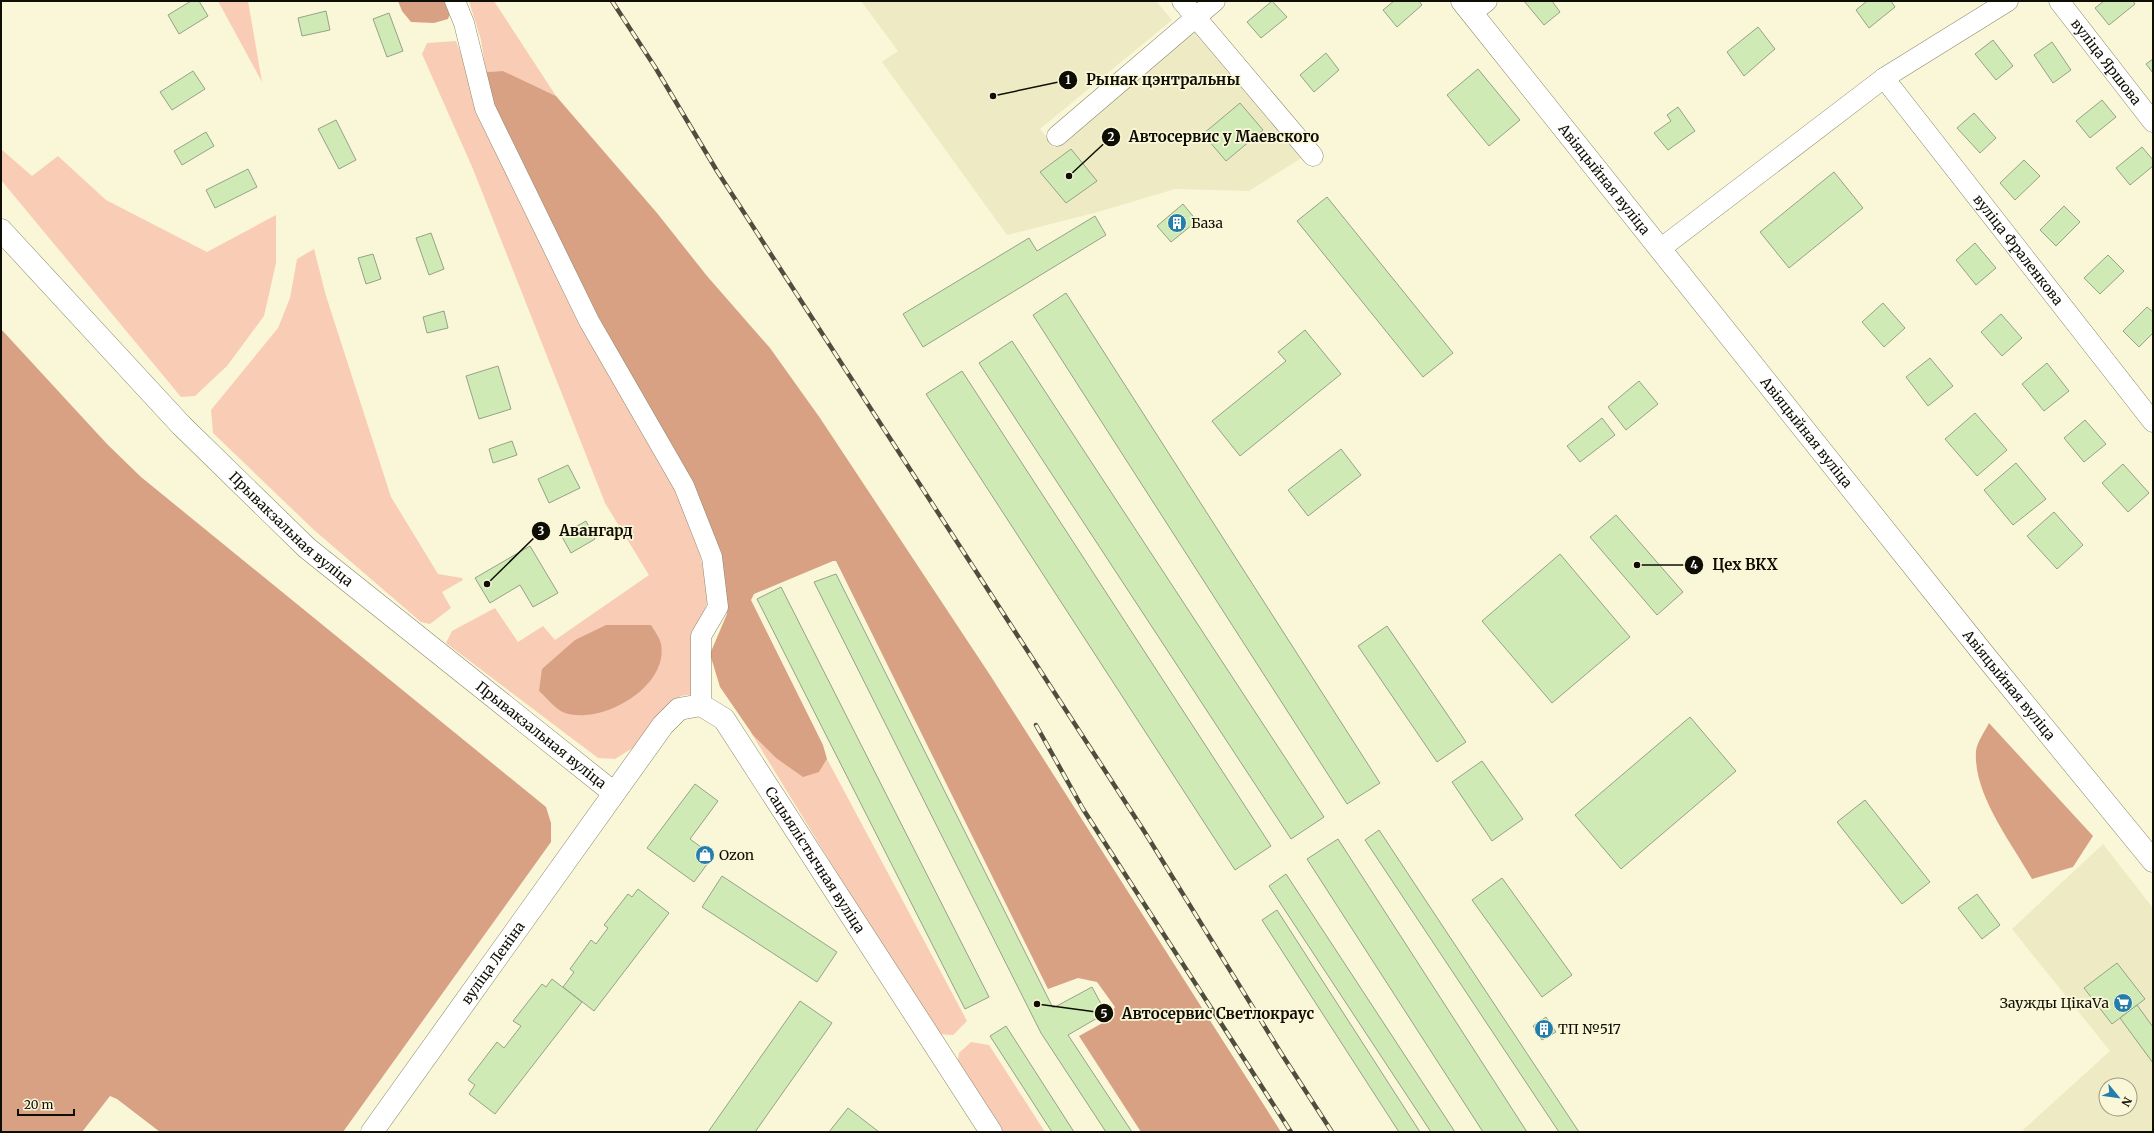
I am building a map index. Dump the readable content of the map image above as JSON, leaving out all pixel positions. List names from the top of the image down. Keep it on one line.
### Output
{"streets":{"street":["вуліца Яршова","Авіяцыйная вуліца","вуліца Фраленкова","Прывакзальная вуліца","Сацыялістычная вуліца","вуліца Леніна"]},"crossings":[["Прывакзальная вуліца","вуліца Леніна"]],"places":{"other":["Рынак цэнтральны","Автосервис у Маевского","Цех ВКХ","Авангард","Автосервис Светлокраус"],"building":["База","ТП №517"],"shop":["Ozon"],"supermarket":["Заужды ЦікаVа"]},"scale_bar":"20 m","north":"bottom right"}
